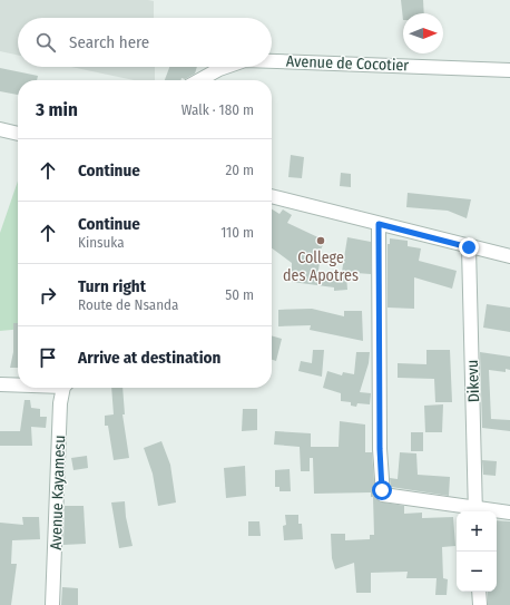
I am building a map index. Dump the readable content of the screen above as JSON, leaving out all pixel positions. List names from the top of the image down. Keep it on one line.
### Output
{"streets":{"street":["Avenue de Cocotier","Dikevu","Avenue Kayamesu"]},"places":["College des Apotres"],"north":"right","page":{"search":"Search here","heading":["3 min","Walk · 180 m"],"list":[["Continue","20 m"],["Continue","Kinsuka","110 m"],["Turn right","Route de Nsanda","50 m"],"Arrive at destination"],"map_buttons":["+","−"]}}
